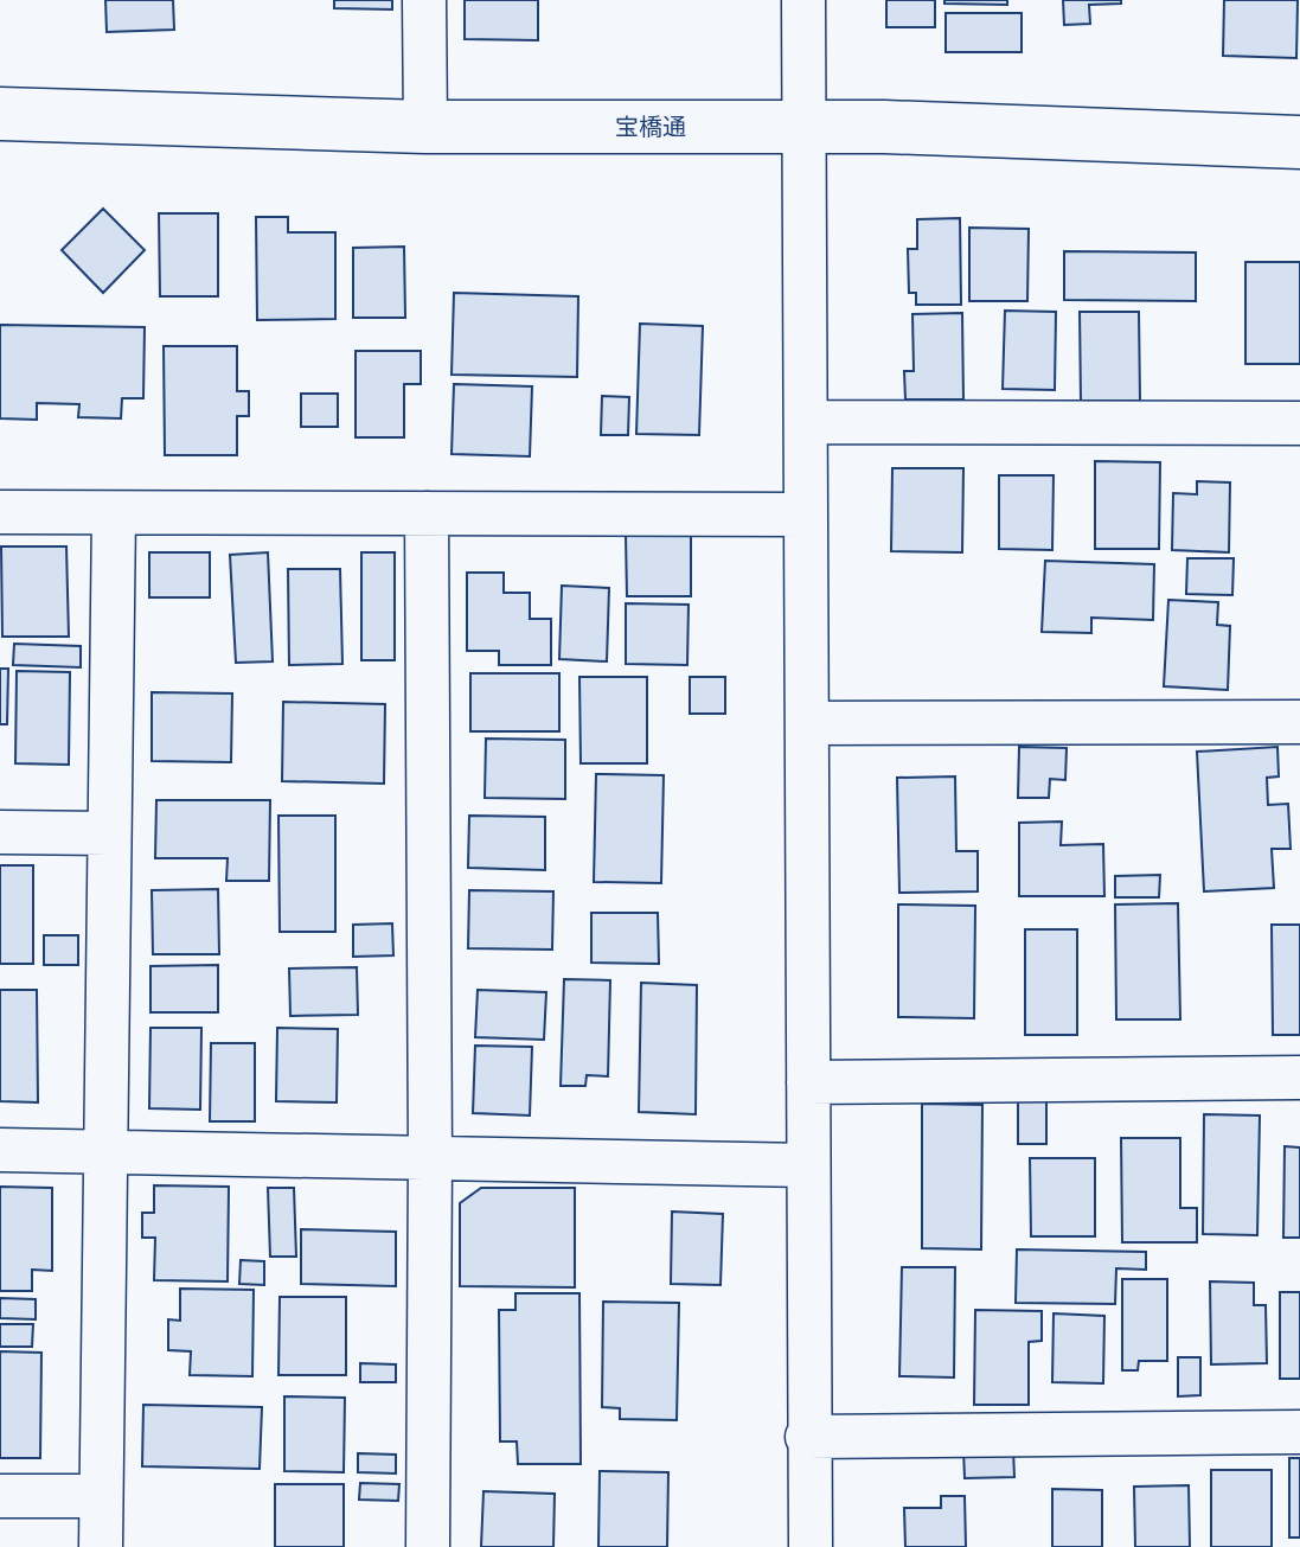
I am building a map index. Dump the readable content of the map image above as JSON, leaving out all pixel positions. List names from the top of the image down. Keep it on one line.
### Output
{"streets":{"street":["宝橋通"]}}
